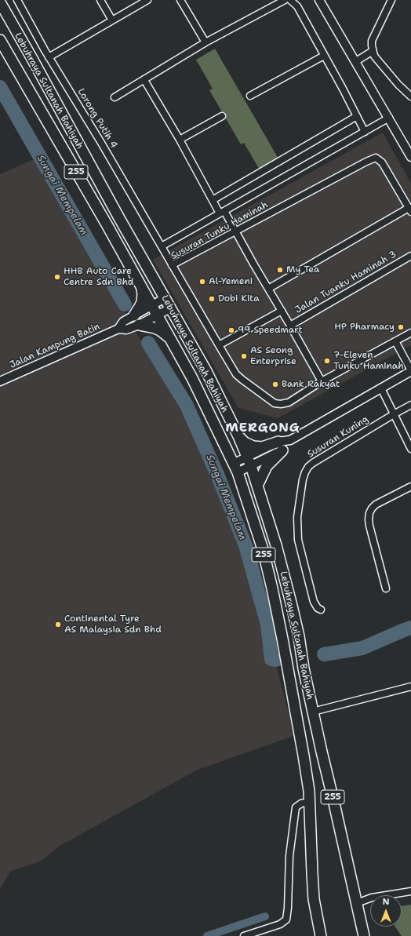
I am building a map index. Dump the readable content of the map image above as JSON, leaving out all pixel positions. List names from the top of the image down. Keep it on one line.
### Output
{"streets":{"main road":["Lebuhraya Sultanah Bahiyah","255"],"street":["Lorong Putih 4","Susuran Tunku Haminah","Jalan Tuanku Haminah 3","Jalan Kampung Batin","Susuran Kuning"]},"crossings":[["Lebuhraya Sultanah Bahiyah","Jalan Kampung Batin"],["Lorong Putih 4","Susuran Tunku Haminah"]],"districts":["MERGONG"],"water":["Sungai Mempelam"],"places":["My Tea","HHB Auto Care Centre Sdn Bhd","Al-Yemeni","Dobi Kita","HP Pharmacy","99 Speedmart","AS Seong Enterprise","7-Eleven Tunku Haminah","Bank Rakyat","Continental Tyre AS Malaysia Sdn Bhd"],"north":"top"}
